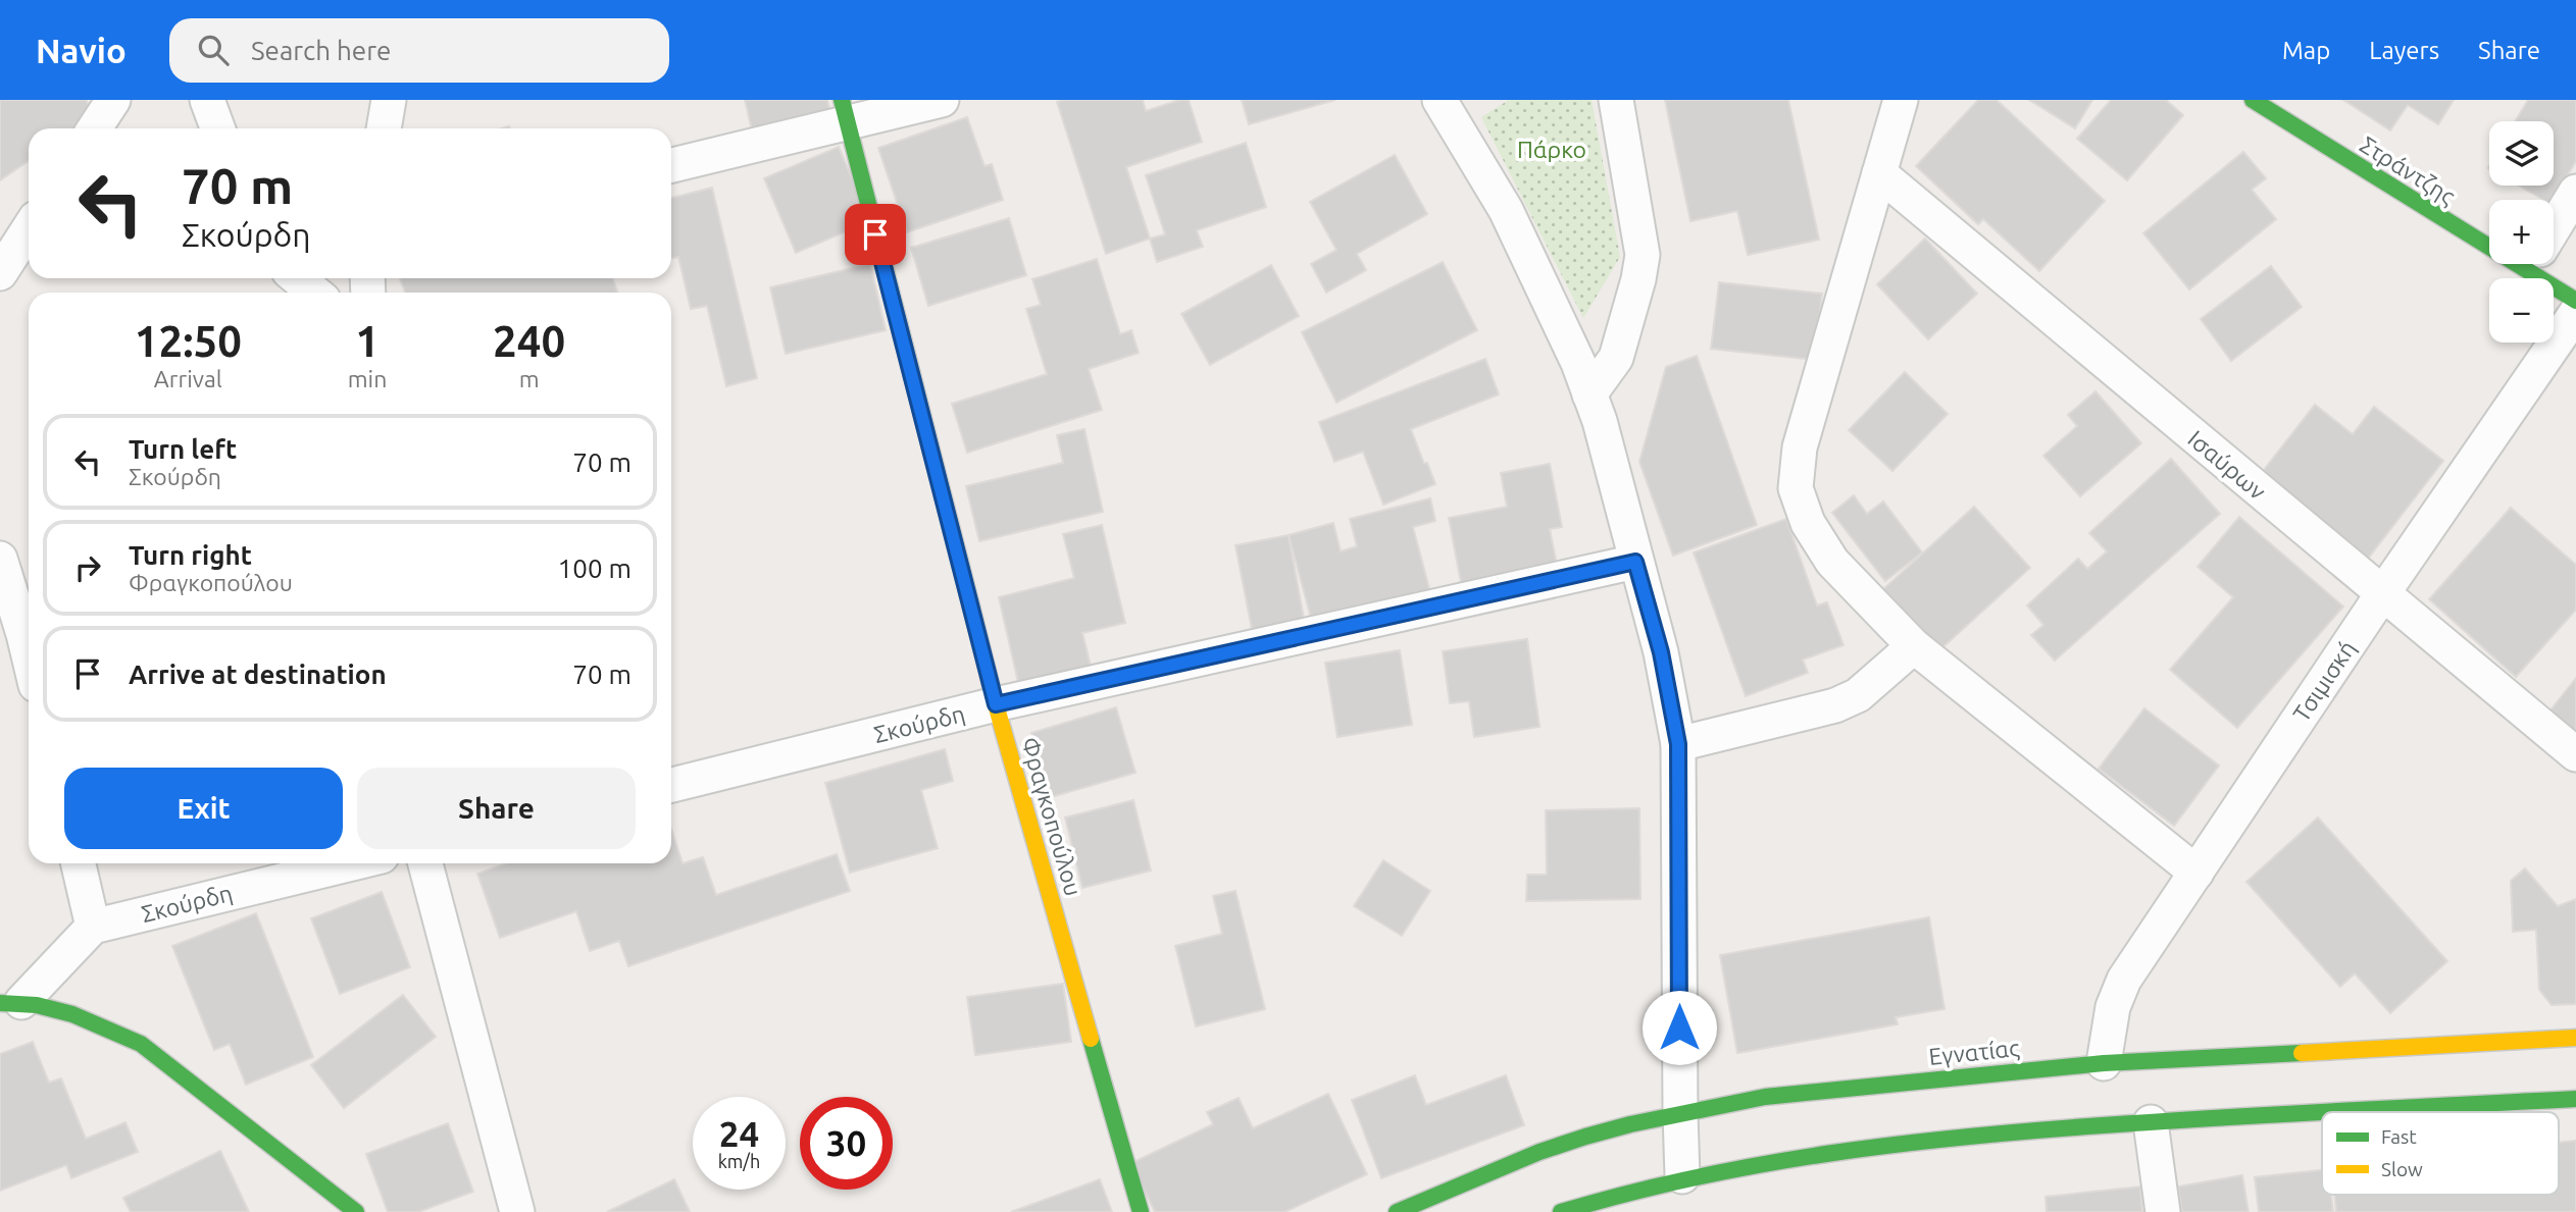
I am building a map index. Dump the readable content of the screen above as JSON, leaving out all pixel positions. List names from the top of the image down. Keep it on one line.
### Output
{"streets":{"main road":["Στράντζης","Φραγκοπούλου","Εγνατίας"],"street":["Ισαύρων","Τσιμισκή","Σκούρδη"]},"crossings":[["Ισαύρων","Τσιμισκή"],["Τσιμισκή","Εγνατίας"],["Σκούρδη","Φραγκοπούλου"]],"parks":["Πάρκο"],"legend":["Fast","Slow"],"page":{"header":"Navio","search":"Search here","nav":["Map","Layers","Share"],"map_buttons":["+","−"],"turn":["70 m","Σκούρδη"],"eta":["12:50","Arrival","1","min","240","m"],"list":[{"name":"Turn left","note":"Σκούρδη","value":"70 m"},{"name":"Turn right","note":"Φραγκοπούλου","value":"100 m"},{"name":"Arrive at destination","value":"70 m"}],"buttons":["Exit","Share"],"speed":"24 km/h","limit":"30"}}
